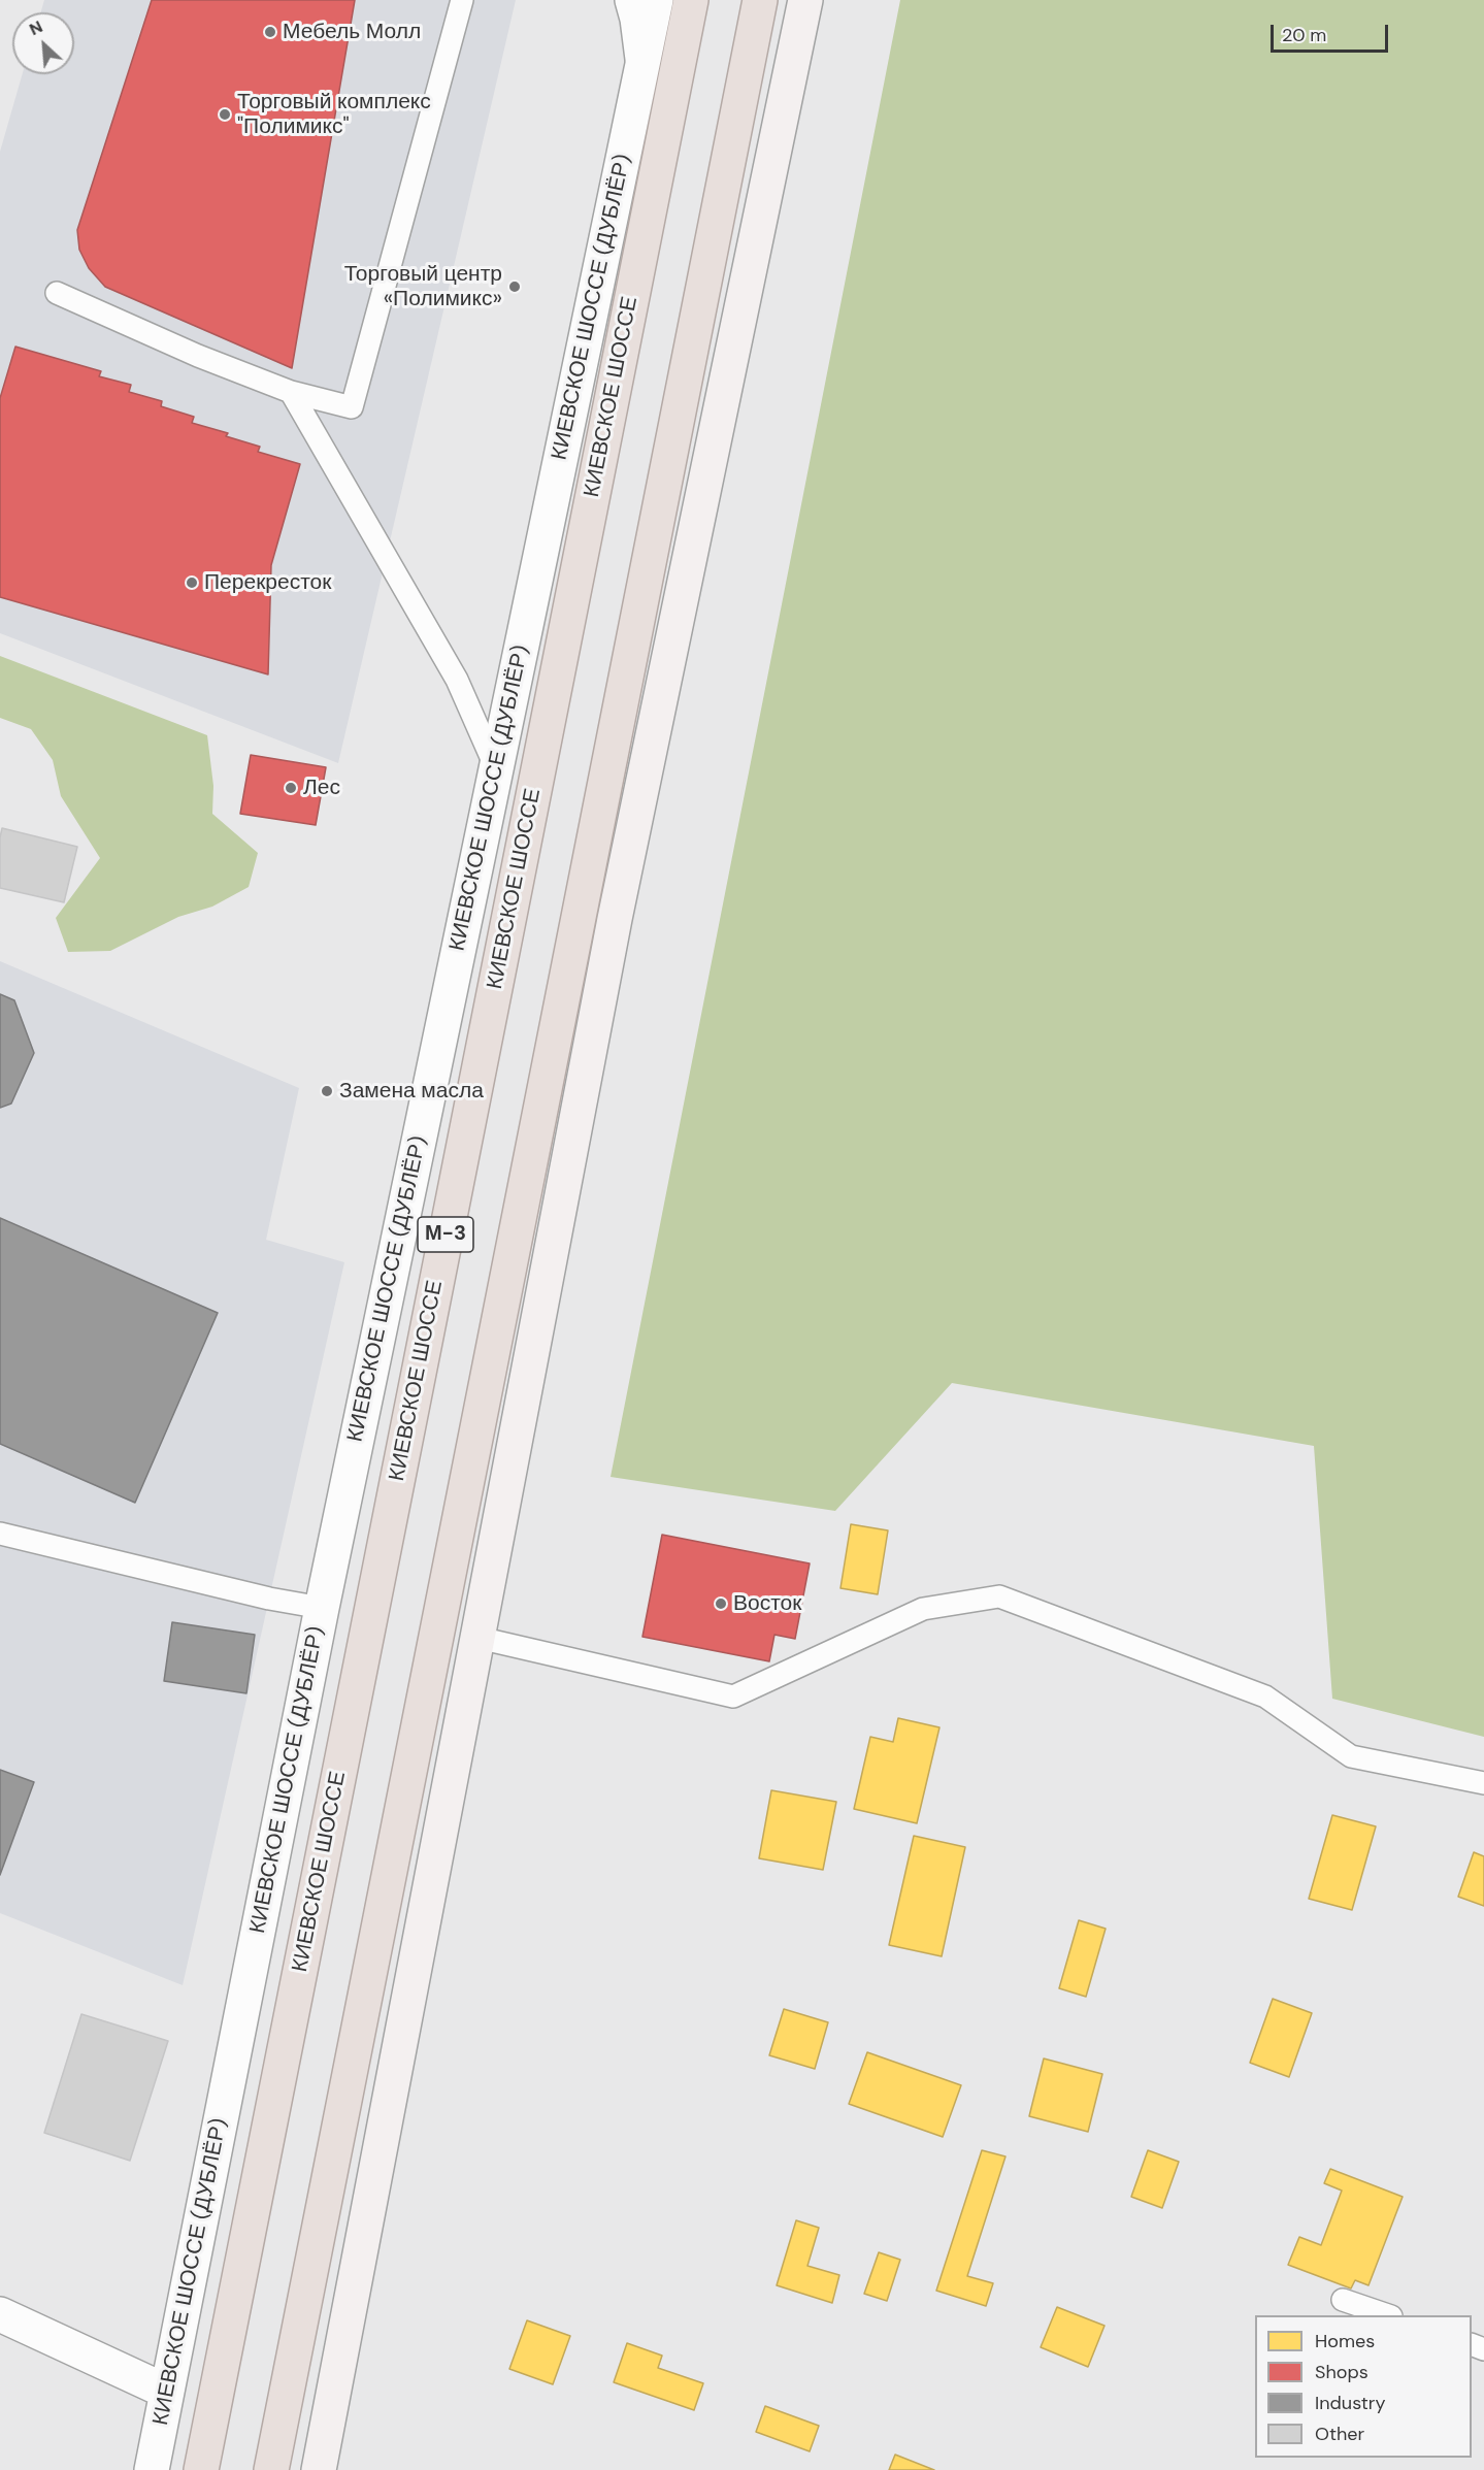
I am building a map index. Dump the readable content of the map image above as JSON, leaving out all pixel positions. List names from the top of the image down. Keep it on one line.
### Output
{"streets":{"highway":["КИЕВСКОЕ ШОССЕ","М-3"],"street":["КИЕВСКОЕ ШОССЕ (ДУБЛЁР)"]},"places":["Мебель Молл","Торговый комплекс \"Полимикс\"","Торговый центр «Полимикс»","Перекресток","Лес","Замена масла","Восток"],"legend":["Homes","Shops","Industry","Other"],"scale_bar":"20 m","north":"top left"}
